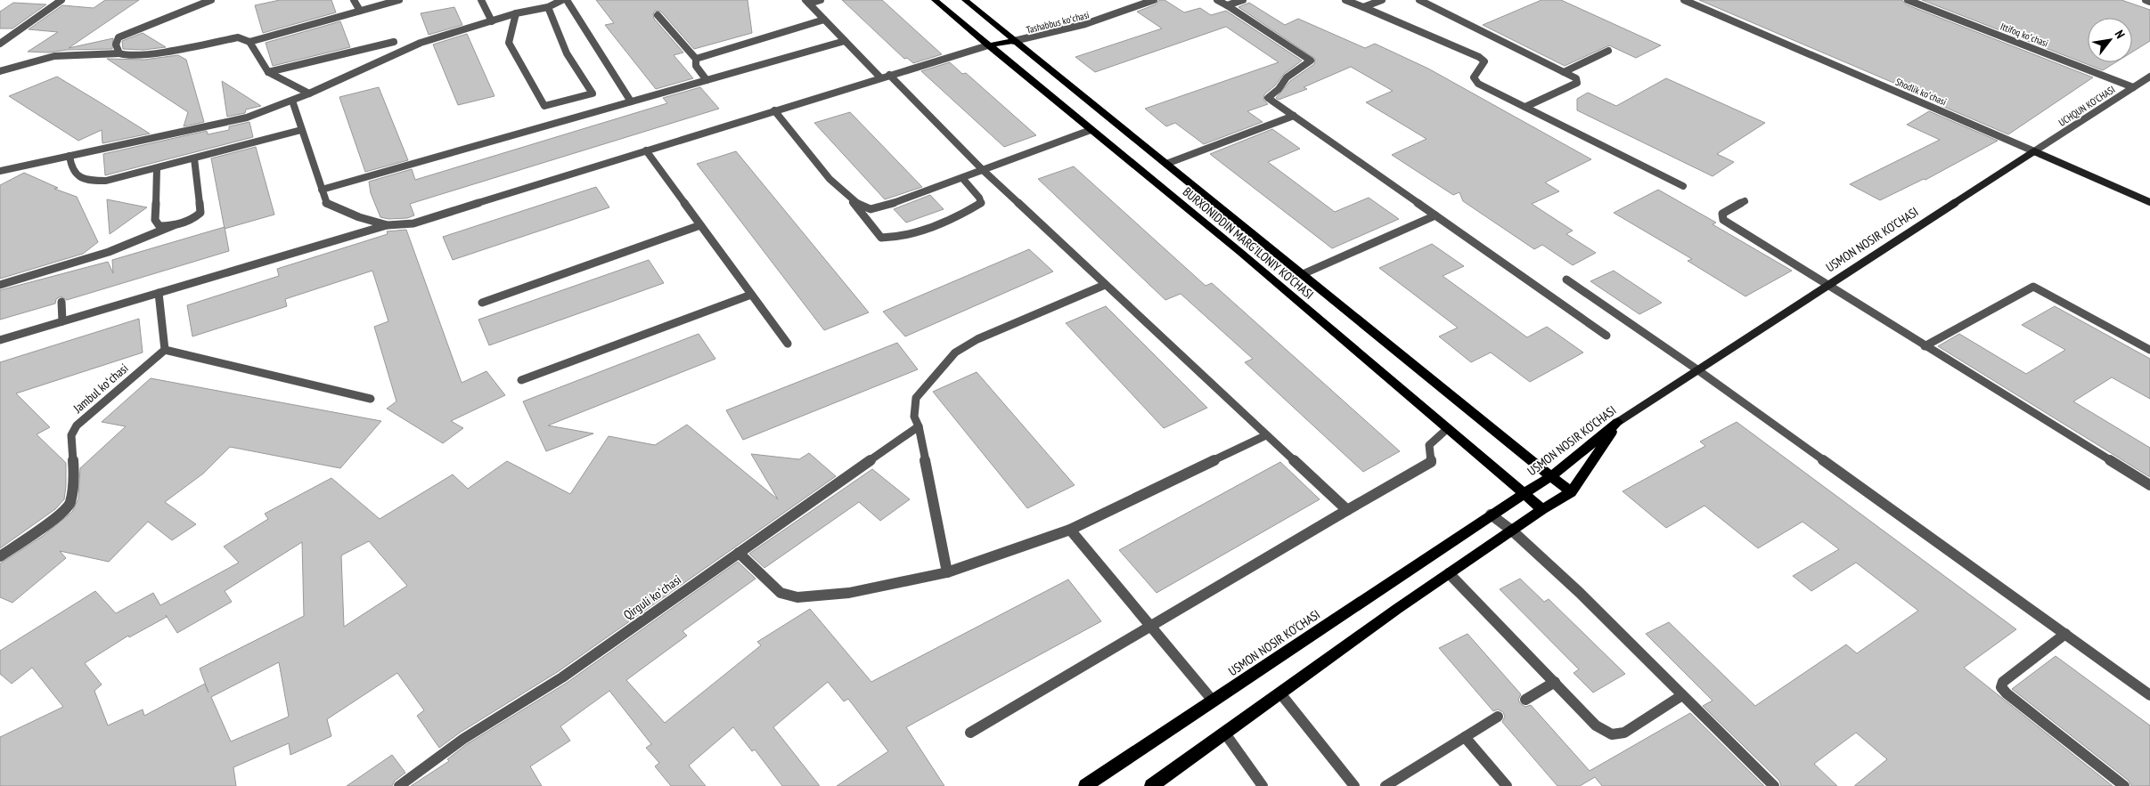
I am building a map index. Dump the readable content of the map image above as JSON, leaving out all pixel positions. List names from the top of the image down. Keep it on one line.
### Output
{"streets":{"main road":["Shodlik koʻchasi","USMON NOSIR KO‘CHASI","BURXONIDDIN MARG’ILONIY KO’CHASI"],"street":["Tashabbus koʻchasi","Ittifoq koʻchasi","UCHQUN KO'CHASI","Jambul koʻchasi","Qirguli koʻchasi"]},"crossings":[["Tashabbus koʻchasi","BURXONIDDIN MARG’ILONIY KO’CHASI"],["Ittifoq koʻchasi","UCHQUN KO'CHASI"],["Shodlik koʻchasi","UCHQUN KO'CHASI"],["Shodlik koʻchasi","USMON NOSIR KO‘CHASI"],["UCHQUN KO'CHASI","USMON NOSIR KO‘CHASI"],["USMON NOSIR KO‘CHASI","BURXONIDDIN MARG’ILONIY KO’CHASI"]],"north":"top right"}
